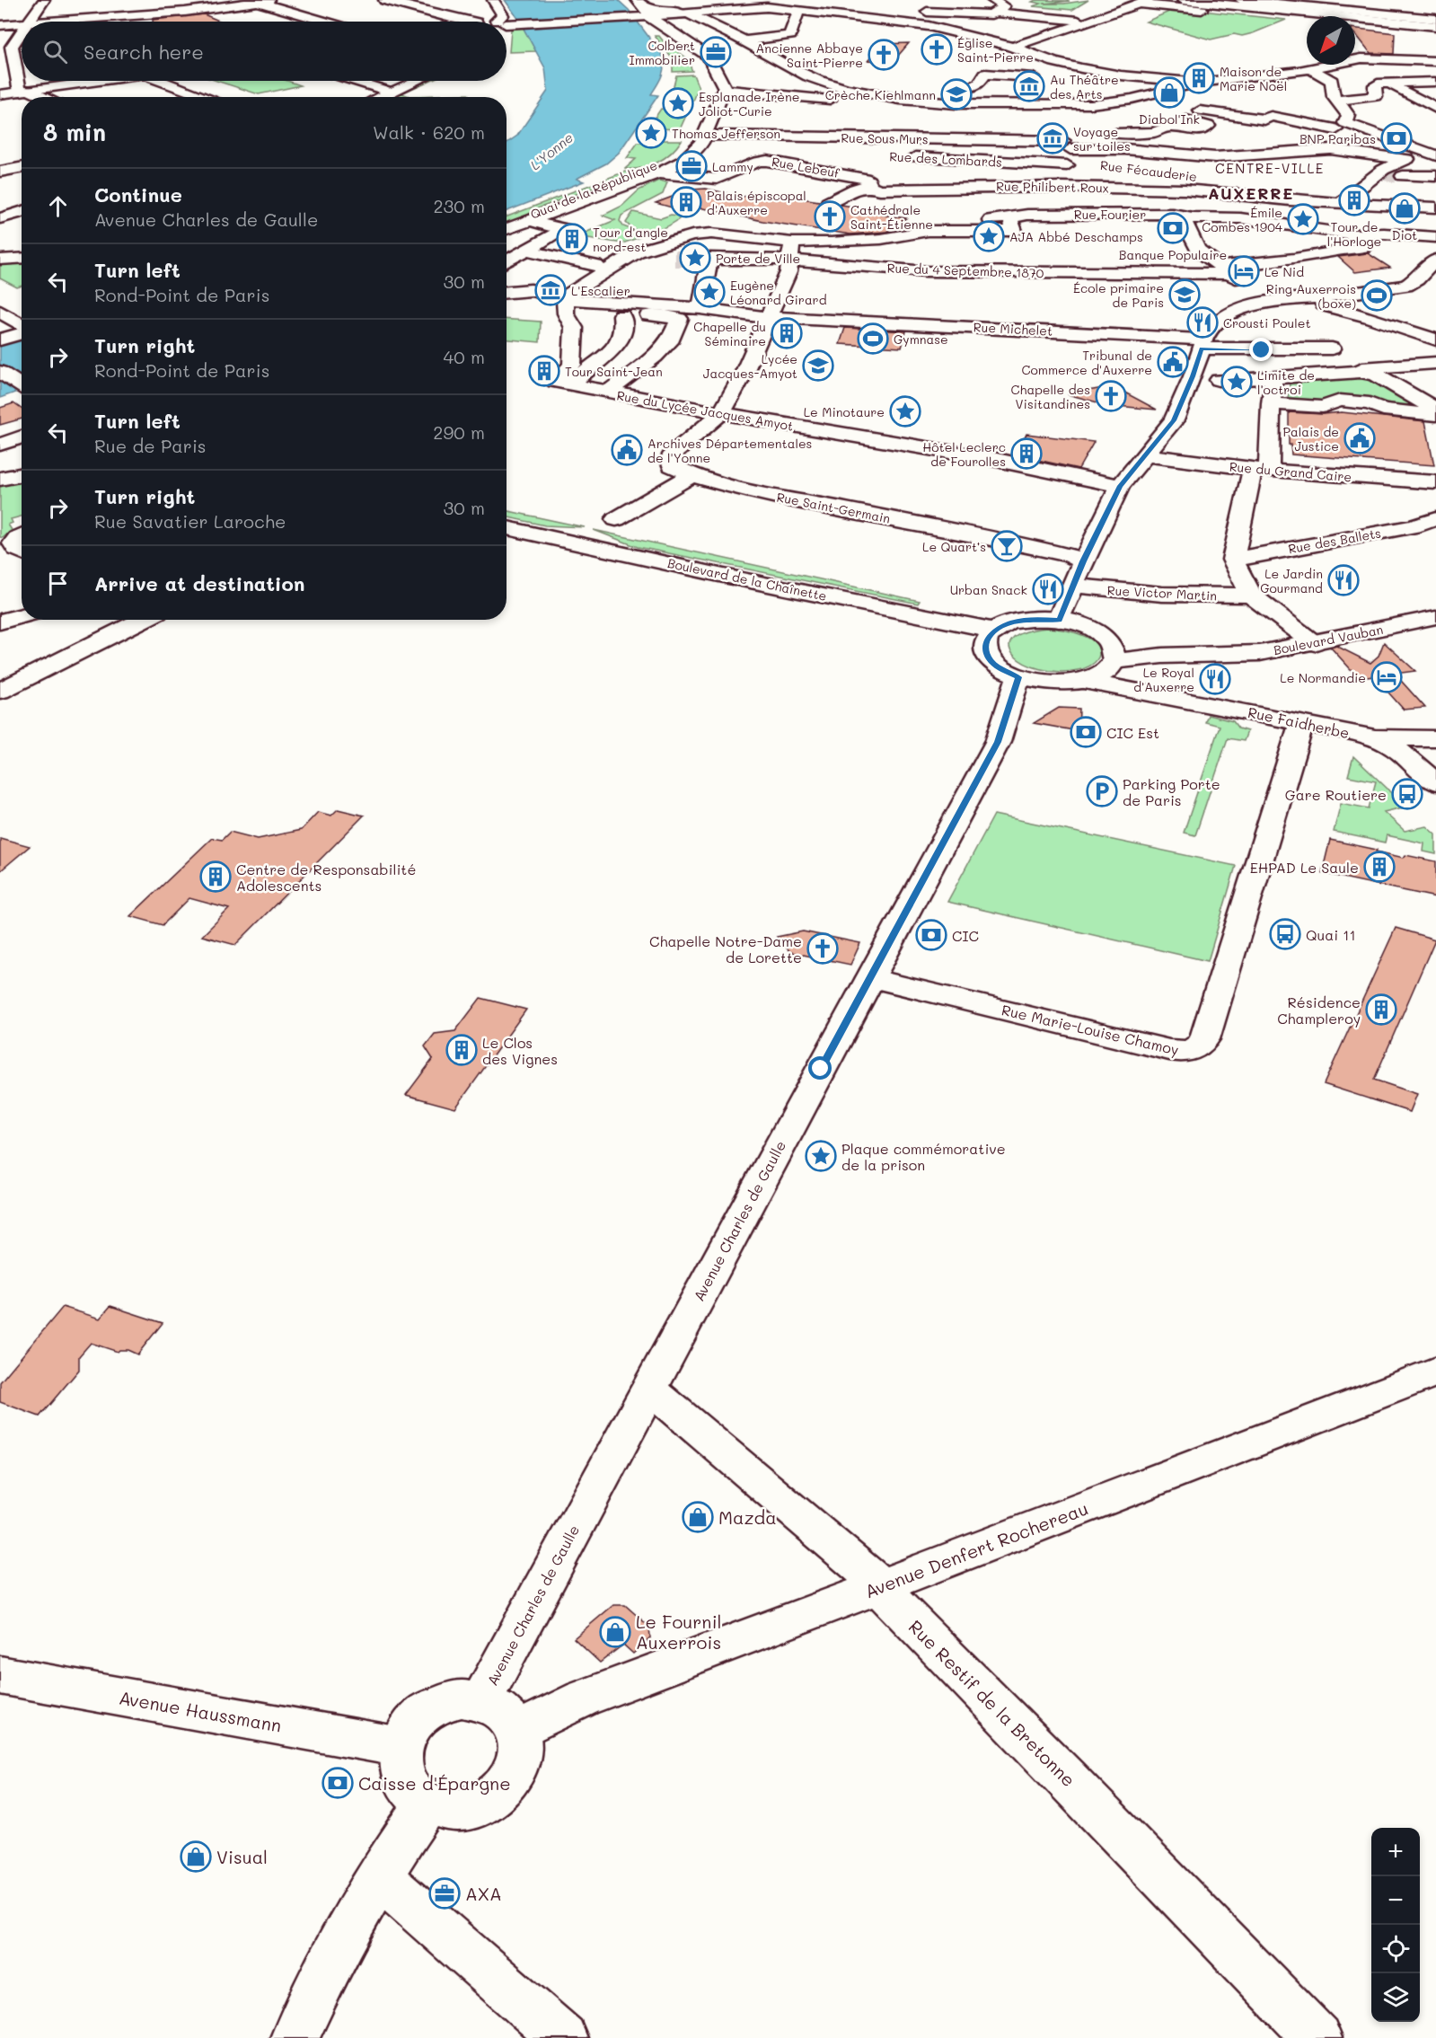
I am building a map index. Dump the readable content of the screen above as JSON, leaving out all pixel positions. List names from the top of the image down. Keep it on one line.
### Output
{"streets":{"street":["Rue Sous Murs","Rue des Lombards","Rue Lebeuf","Rue Fécauderie","Rue Philibert Roux","Quai de la République","Rue Fourier","Rue du 4 Septembre 1870","Rue Michelet","Rue du Lycée Jacques Amyot","Rue du Grand Caire","Rue Saint-Germain","Rue des Ballets","Boulevard de la Chaînette","Rue Victor Martin","Boulevard Vauban","Rue Faidherbe","Rue Marie-Louise Chamoy","Avenue Charles de Gaulle","Avenue Denfert Rochereau","Rue Restif de la Bretonne","Avenue Haussmann"]},"crossings":[["Rue Sous Murs","Rue des Lombards"],["Rue Sous Murs","Rue Fécauderie"],["Rue Sous Murs","Quai de la République"],["Rue des Lombards","Rue Fécauderie"],["Rue Lebeuf","Rue Philibert Roux"],["Rue Lebeuf","Quai de la République"],["Rue Fécauderie","Rue Philibert Roux"],["Rue Fourier","Rue du 4 Septembre 1870"],["Rue du 4 Septembre 1870","Rue Michelet"],["Rue du Lycée Jacques Amyot","Rue Saint-Germain"],["Boulevard de la Chaînette","Rue Faidherbe"],["Boulevard Vauban","Rue Faidherbe"],["Rue Faidherbe","Rue Marie-Louise Chamoy"],["Rue Marie-Louise Chamoy","Avenue Charles de Gaulle"],["Avenue Charles de Gaulle","Avenue Denfert Rochereau"],["Avenue Charles de Gaulle","Rue Restif de la Bretonne"],["Avenue Charles de Gaulle","Avenue Haussmann"],["Avenue Denfert Rochereau","Rue Restif de la Bretonne"],["Avenue Denfert Rochereau","Avenue Haussmann"]],"districts":["CENTRE-VILLE","AUXERRE"],"water":["L'Yonne"],"places":{"church":["Église Saint-Pierre","Ancienne Abbaye Saint-Pierre","Cathédrale Saint-Étienne","Chapelle des Visitandines","Chapelle Notre-Dame de Lorette"],"office":["Colbert Immobilier","Lammy","AXA"],"building":["Maison de Marie Noël","Tour de l'Horloge","Palais épiscopal d'Auxerre","Tour d'angle nord-est","Chapelle du Séminaire","Tour Saint-Jean","Hôtel Leclerc de Fourolles","EHPAD Le Saule","Centre de Responsabilité Adolescents","Résidence Champleroy","Le Clos des Vignes"],"museum":["Au Théâtre des Arts","Voyage sur toiles","L'Escalier"],"shop":["Diabol'Ink","Diot","Mazda","Le Fournil Auxerrois","Visual"],"school or university":["Crèche Kiehlmann","École primaire de Paris","Lycée Jacques-Amyot"],"place":["Esplanade Irène Joliot-Curie","Thomas Jefferson","Émile Combes 1904","AJA Abbé Deschamps","Porte de Ville","Eugène Léonard Girard","Limite de l'octroi","Le Minotaure","Plaque commémorative de la prison"],"bank":["BNP Paribas","Banque Populaire","CIC Est","CIC","Caisse d'Épargne"],"hotel":["Le Nid","Le Normandie"],"sports":["Ring Auxerrois (boxe)","Gymnase"],"restaurant":["Crousti Poulet","Le Jardin Gourmand","Urban Snack","Le Royal d'Auxerre"],"public building":["Tribunal de Commerce d'Auxerre","Palais de Justice","Archives Départementales de l'Yonne"],"bar":["Le Quart's"],"parking":["Parking Porte de Paris"],"bus stop":["Gare Routiere","Quai 11"]},"north":"bottom left","page":{"search":"Search here","heading":["8 min","Walk · 620 m"],"list":[["Continue","Avenue Charles de Gaulle","230 m"],["Turn left","Rond-Point de Paris","30 m"],["Turn right","Rond-Point de Paris","40 m"],["Turn left","Rue de Paris","290 m"],["Turn right","Rue Savatier Laroche","30 m"],"Arrive at destination"],"map_buttons":["+","−"]}}
